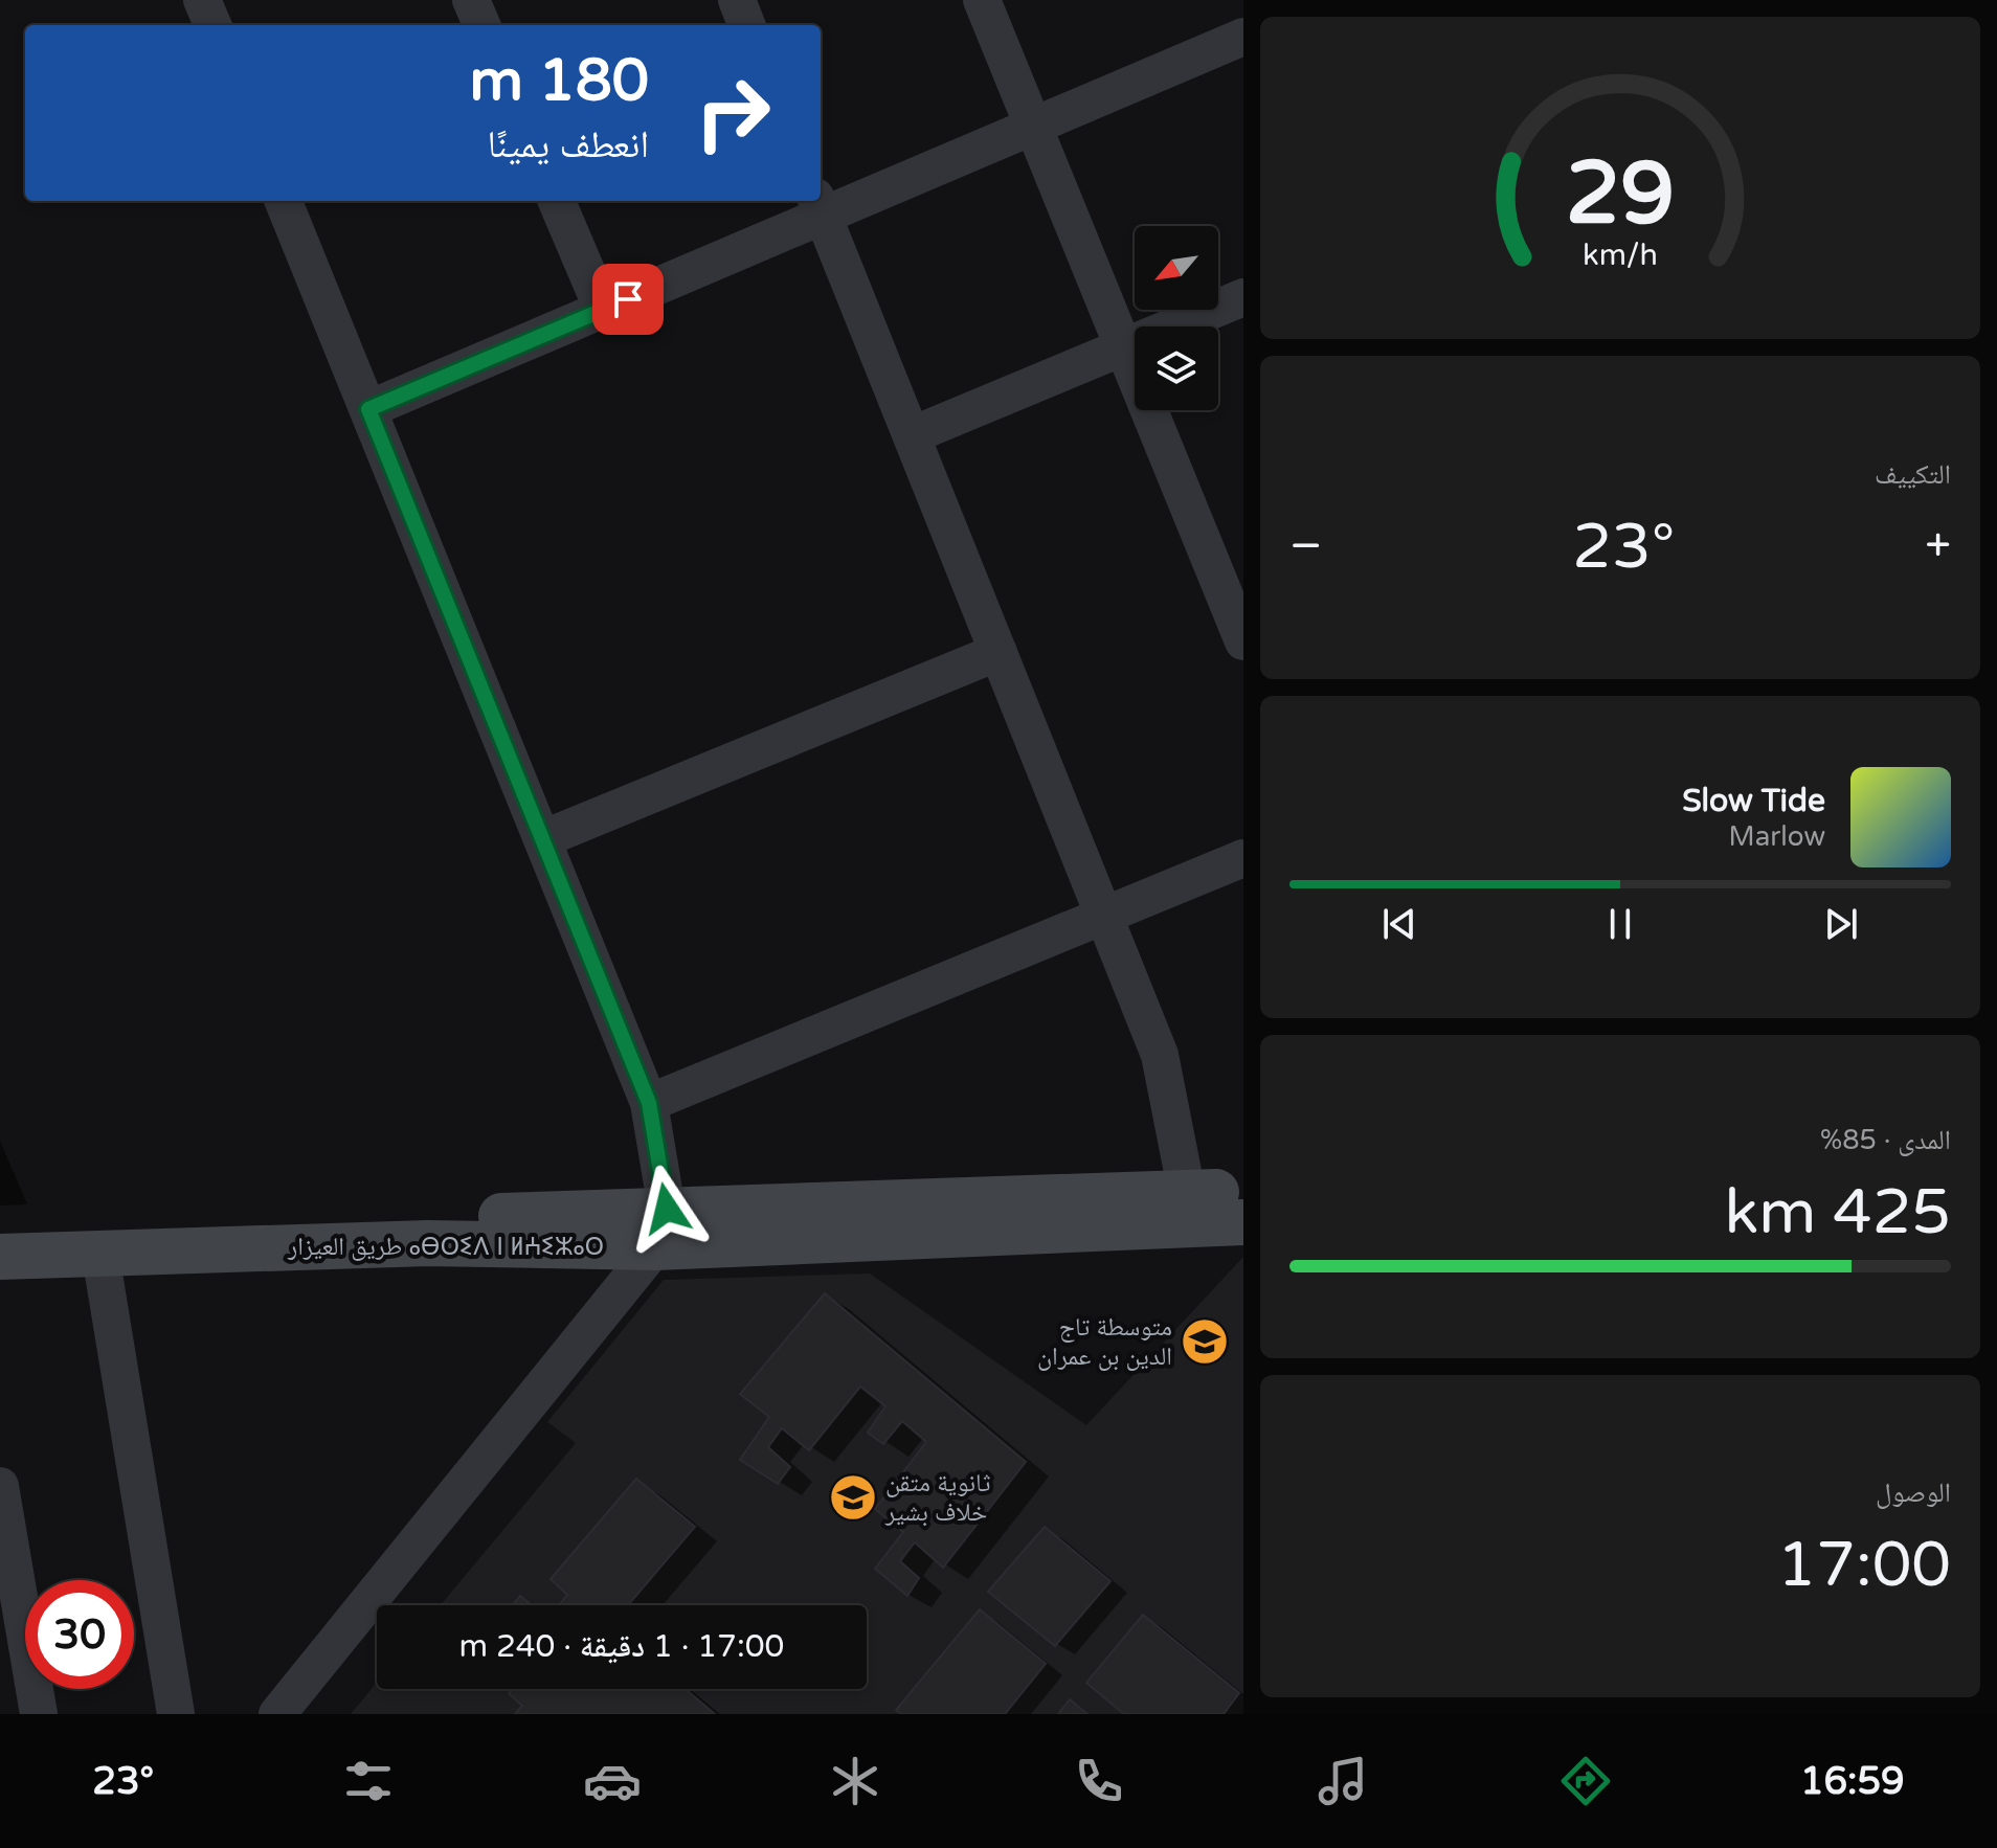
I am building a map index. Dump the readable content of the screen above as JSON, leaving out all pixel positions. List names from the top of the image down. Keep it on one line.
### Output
{"streets":{"main road":["طريق العيزار ⴰⴱⵔⵉⴷ ⵏ ⵍⵄⵉⵣⴰⵔ"]},"places":{"school or university":["متوسطة تاج الدين بن عمران","ثانوية متقن خلاف بشير"]},"north":"bottom left","page":{"turn":["180 m","انعطف يمينًا"],"tile":["التكييف",["المدى · 85%","425 km"],["الوصول","17:00"]],"heat":["−","23°","+"],"song":["Slow Tide","Marlow"],"limit":"30","trip":"17:00 · 1 دقيقة · 240 m","tabs":["16:59","23°"],"gauge":["29","km/h"]}}
